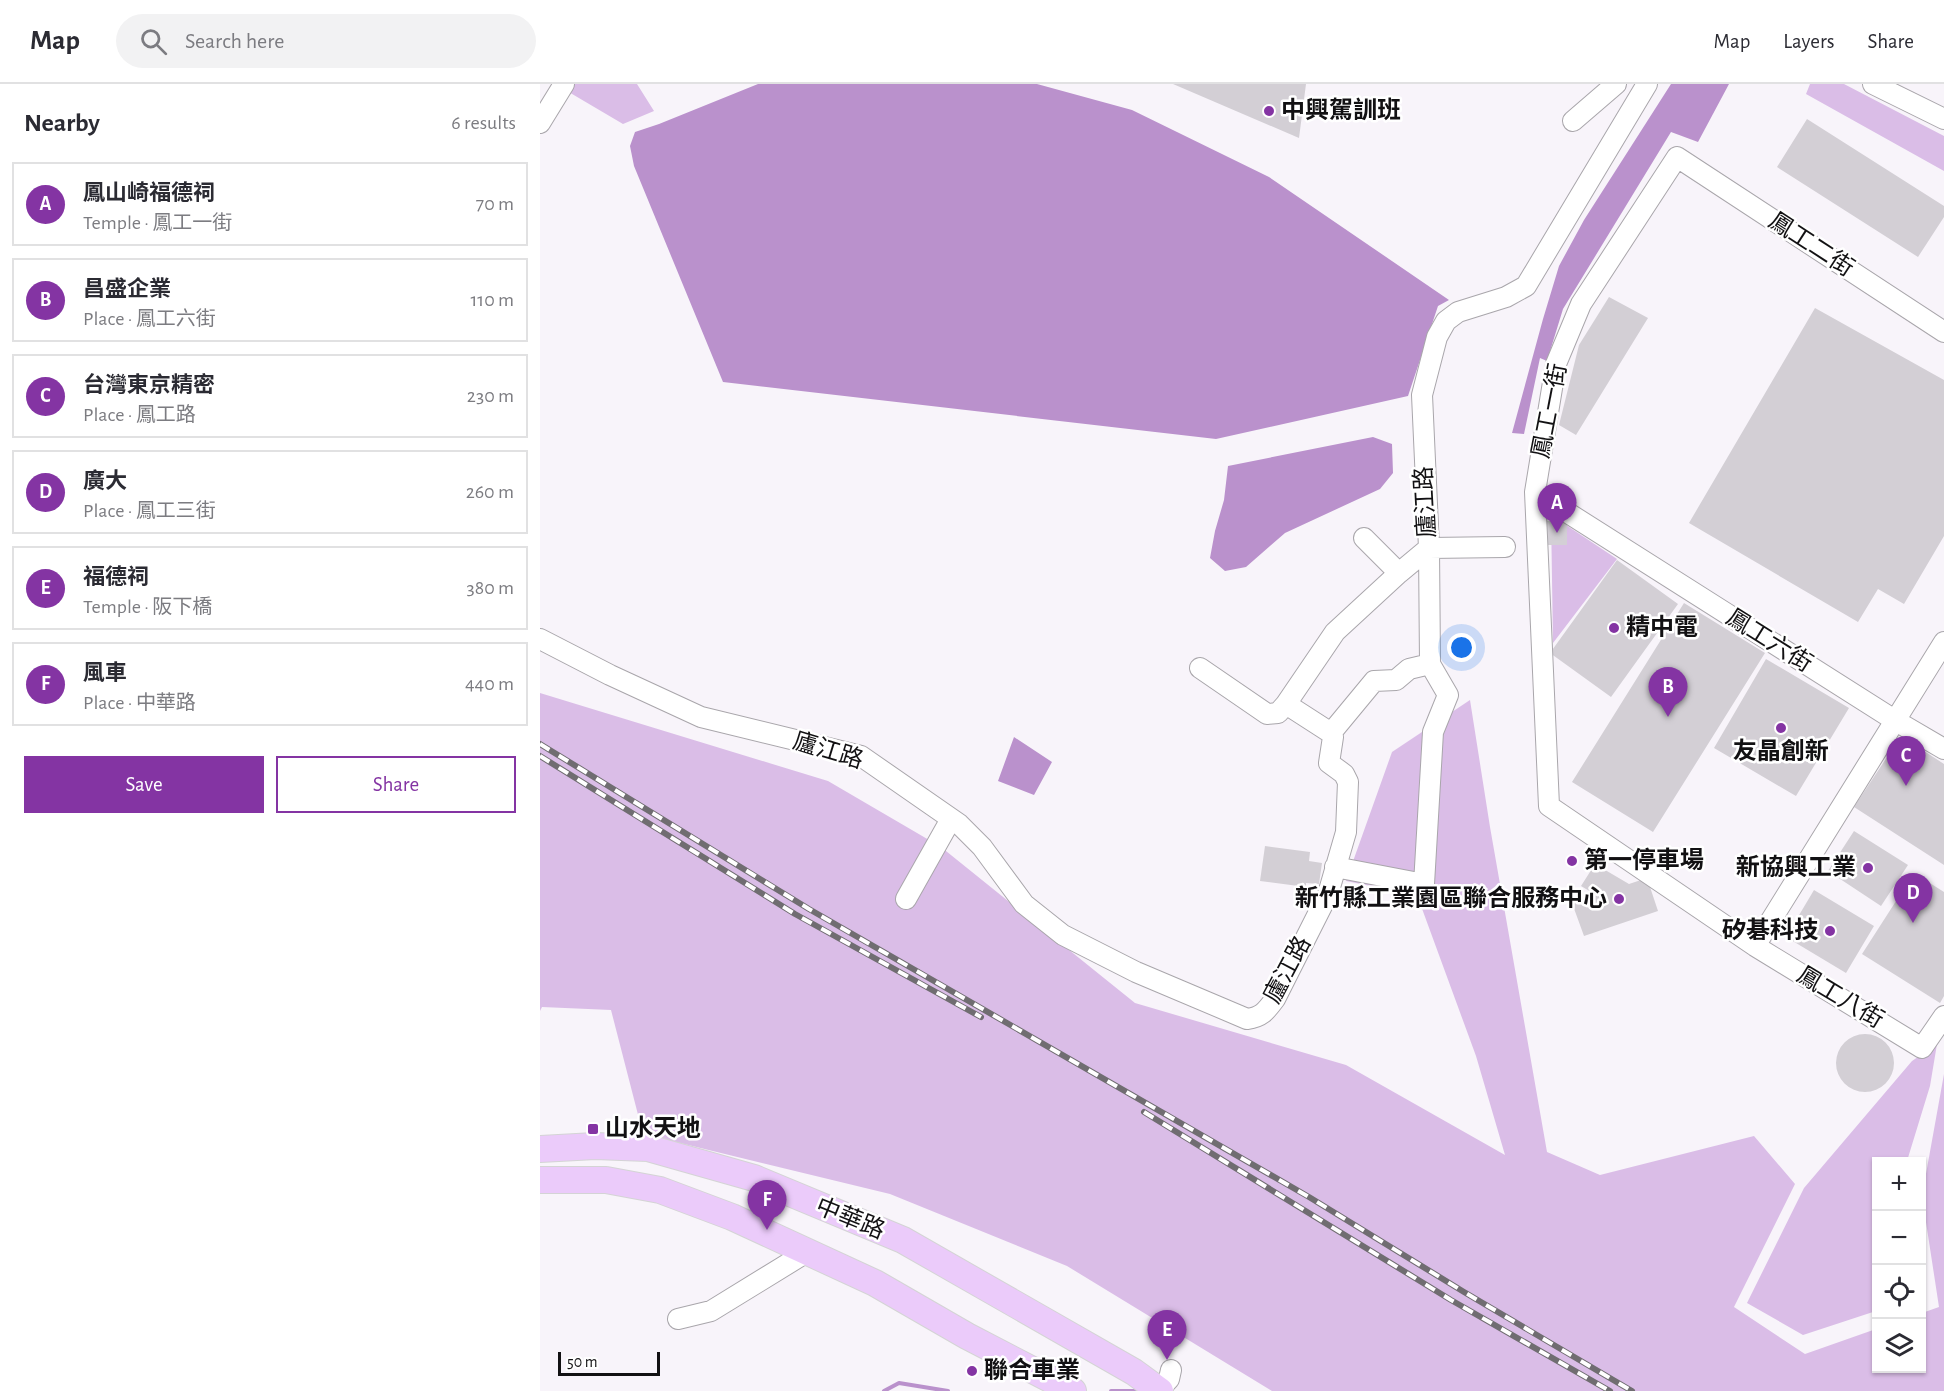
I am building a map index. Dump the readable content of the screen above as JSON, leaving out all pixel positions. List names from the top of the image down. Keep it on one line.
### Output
{"streets":{"main road":["中華路"],"street":["鳳工二街","鳳工一街","廬江路","鳳工六街","鳳工八街"]},"crossings":[["鳳工二街","鳳工一街"],["鳳工一街","鳳工六街"],["鳳工一街","鳳工八街"]],"places":{"other":["中興駕訓班","精中電","友晶創新","第一停車場","新協興工業","新竹縣工業園區聯合服務中心","矽碁科技","聯合車業"],"transit":["山水天地"]},"scale_bar":"50 m","page":{"header":"Map","search":"Search here","nav":["Map","Layers","Share"],"heading":["Nearby","6 results"],"list":[{"mark":"A","name":"鳳山崎福德祠","note":"Temple · 鳳工一街","value":"70 m"},{"mark":"B","name":"昌盛企業","note":"Place · 鳳工六街","value":"110 m"},{"mark":"C","name":"台灣東京精密","note":"Place · 鳳工路","value":"230 m"},{"mark":"D","name":"廣大","note":"Place · 鳳工三街","value":"260 m"},{"mark":"E","name":"福德祠","note":"Temple · 阪下橋","value":"380 m"},{"mark":"F","name":"風車","note":"Place · 中華路","value":"440 m"}],"pins":["A","B","C","D","F","E"],"buttons":["Save","Share"],"map_buttons":["+","−"],"scale":"50 m"}}
